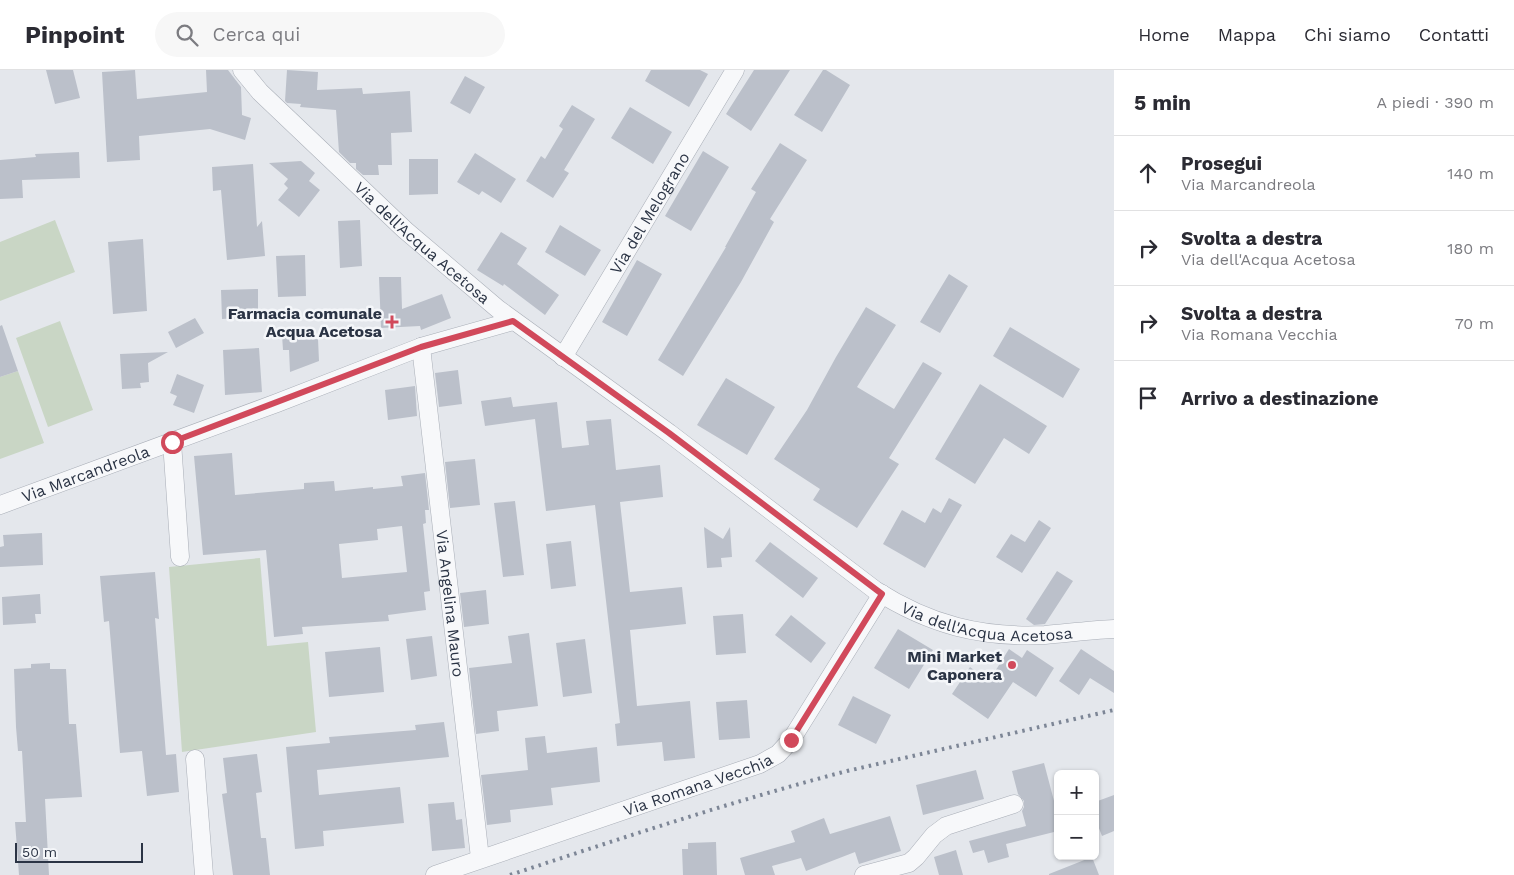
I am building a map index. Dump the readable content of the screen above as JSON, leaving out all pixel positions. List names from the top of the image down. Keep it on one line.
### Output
{"streets":{"street":["Via del Melograno","Via dell'Acqua Acetosa","Via Marcandreola","Via Angelina Mauro","Via Romana Vecchia"]},"crossings":[["Via del Melograno","Via dell'Acqua Acetosa"],["Via dell'Acqua Acetosa","Via Marcandreola"],["Via dell'Acqua Acetosa","Via Romana Vecchia"],["Via Marcandreola","Via Angelina Mauro"],["Via Angelina Mauro","Via Romana Vecchia"]],"places":{"health":["Farmacia comunale Acqua Acetosa"],"other":["Mini Market Caponera"]},"scale_bar":"50 m","page":{"header":"Pinpoint","search":"Cerca qui","nav":["Home","Mappa","Chi siamo","Contatti"],"heading":["5 min","A piedi · 390 m"],"list":[["Prosegui","Via Marcandreola","140 m"],["Svolta a destra","Via dell'Acqua Acetosa","180 m"],["Svolta a destra","Via Romana Vecchia","70 m"],"Arrivo a destinazione"],"map_buttons":["+","−"],"scale":"50 m"}}
